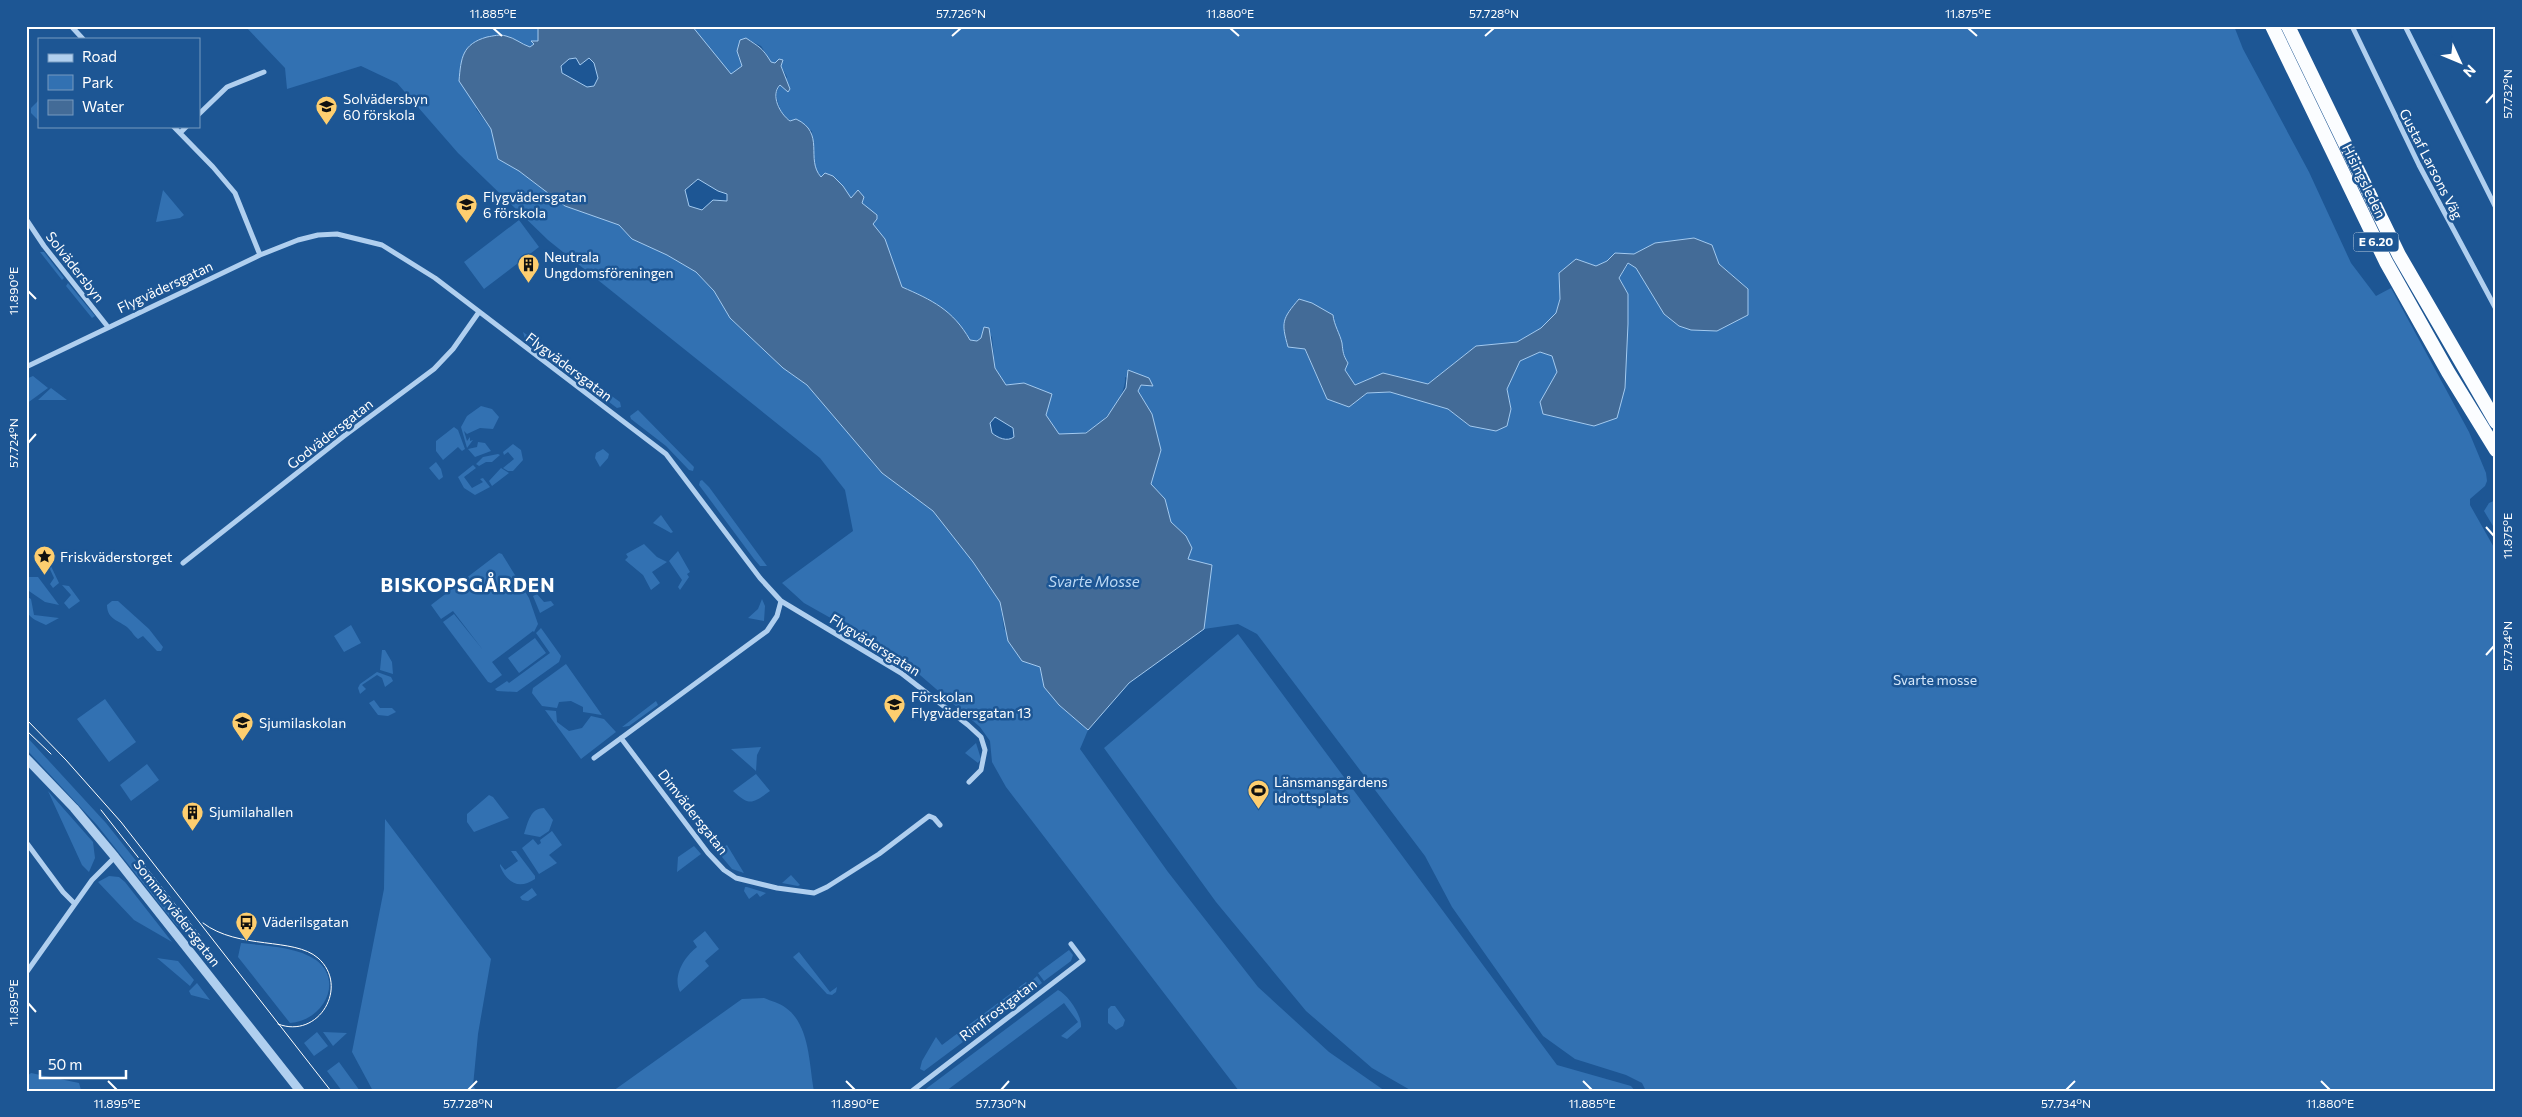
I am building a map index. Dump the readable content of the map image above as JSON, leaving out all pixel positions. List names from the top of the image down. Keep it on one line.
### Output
{"streets":{"highway":["Hisingsleden","E 6.20"],"street":["Gustaf Larsons Väg","Solvädersbyn","Flygvädersgatan","Godvädersgatan","Dimvädersgatan","Sommarvädersgatan","Rimfrostgatan"]},"crossings":[["Solvädersbyn","Flygvädersgatan"],["Flygvädersgatan","Godvädersgatan"]],"districts":["BISKOPSGÅRDEN"],"water":["Svarte Mosse"],"parks":["Svarte mosse"],"places":{"school or university":["Solvädersbyn 60 förskola","Flygvädersgatan 6 förskola","Förskolan Flygvädersgatan 13","Sjumilaskolan"],"building":["Neutrala Ungdomsföreningen","Sjumilahallen"],"place":["Friskväderstorget"],"sports":["Länsmansgårdens Idrottsplats"],"bus stop":["Väderilsgatan"]},"legend":["Road","Park","Water"],"scale_bar":"50 m","north":"bottom right","coordinates":["11.885°E","57.726°N","11.880°E","57.728°N","11.875°E","57.732°N","11.890°E","57.724°N","57.734°N","11.895°E","57.730°N"]}
